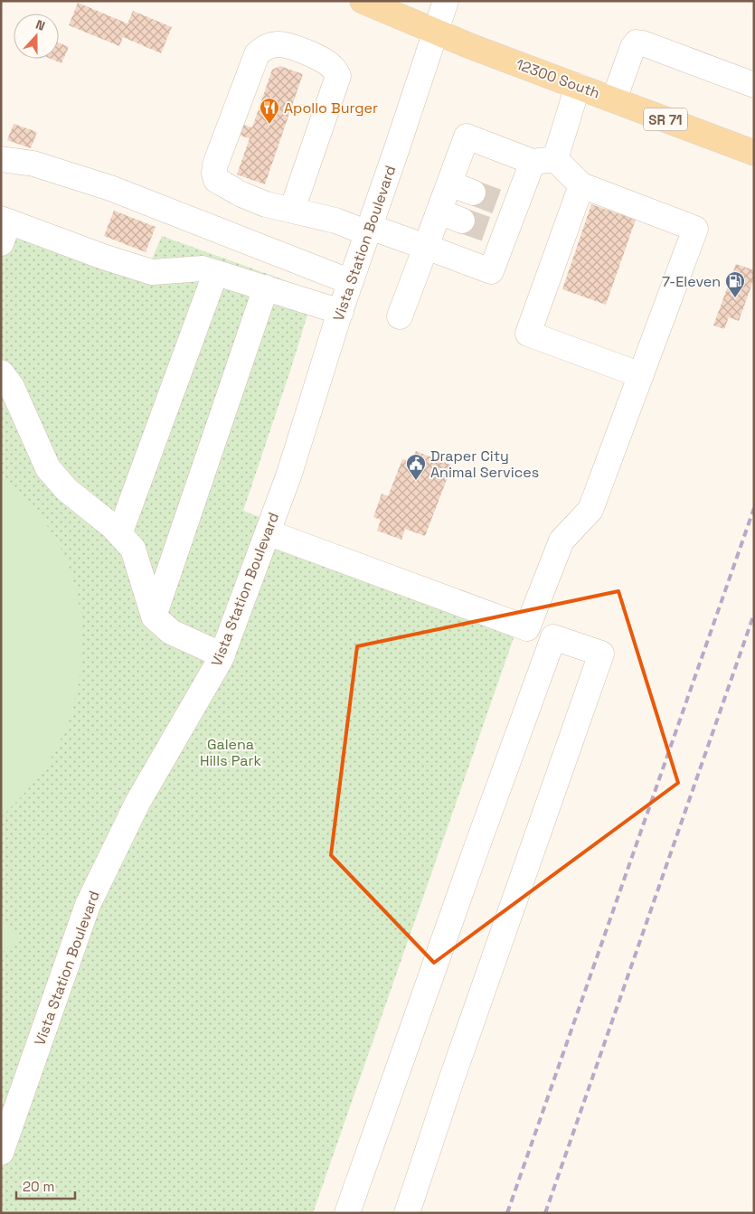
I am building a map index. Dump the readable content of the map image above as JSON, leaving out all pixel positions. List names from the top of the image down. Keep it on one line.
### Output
{"streets":{"main road":["12300 South","SR 71"],"street":["Vista Station Boulevard"]},"crossings":[["12300 South","Vista Station Boulevard"]],"parks":["Galena Hills Park"],"places":{"restaurant":["Apollo Burger"],"fuel station":["7-Eleven"],"public building":["Draper City Animal Services"]},"scale_bar":"20 m","north":"top"}
